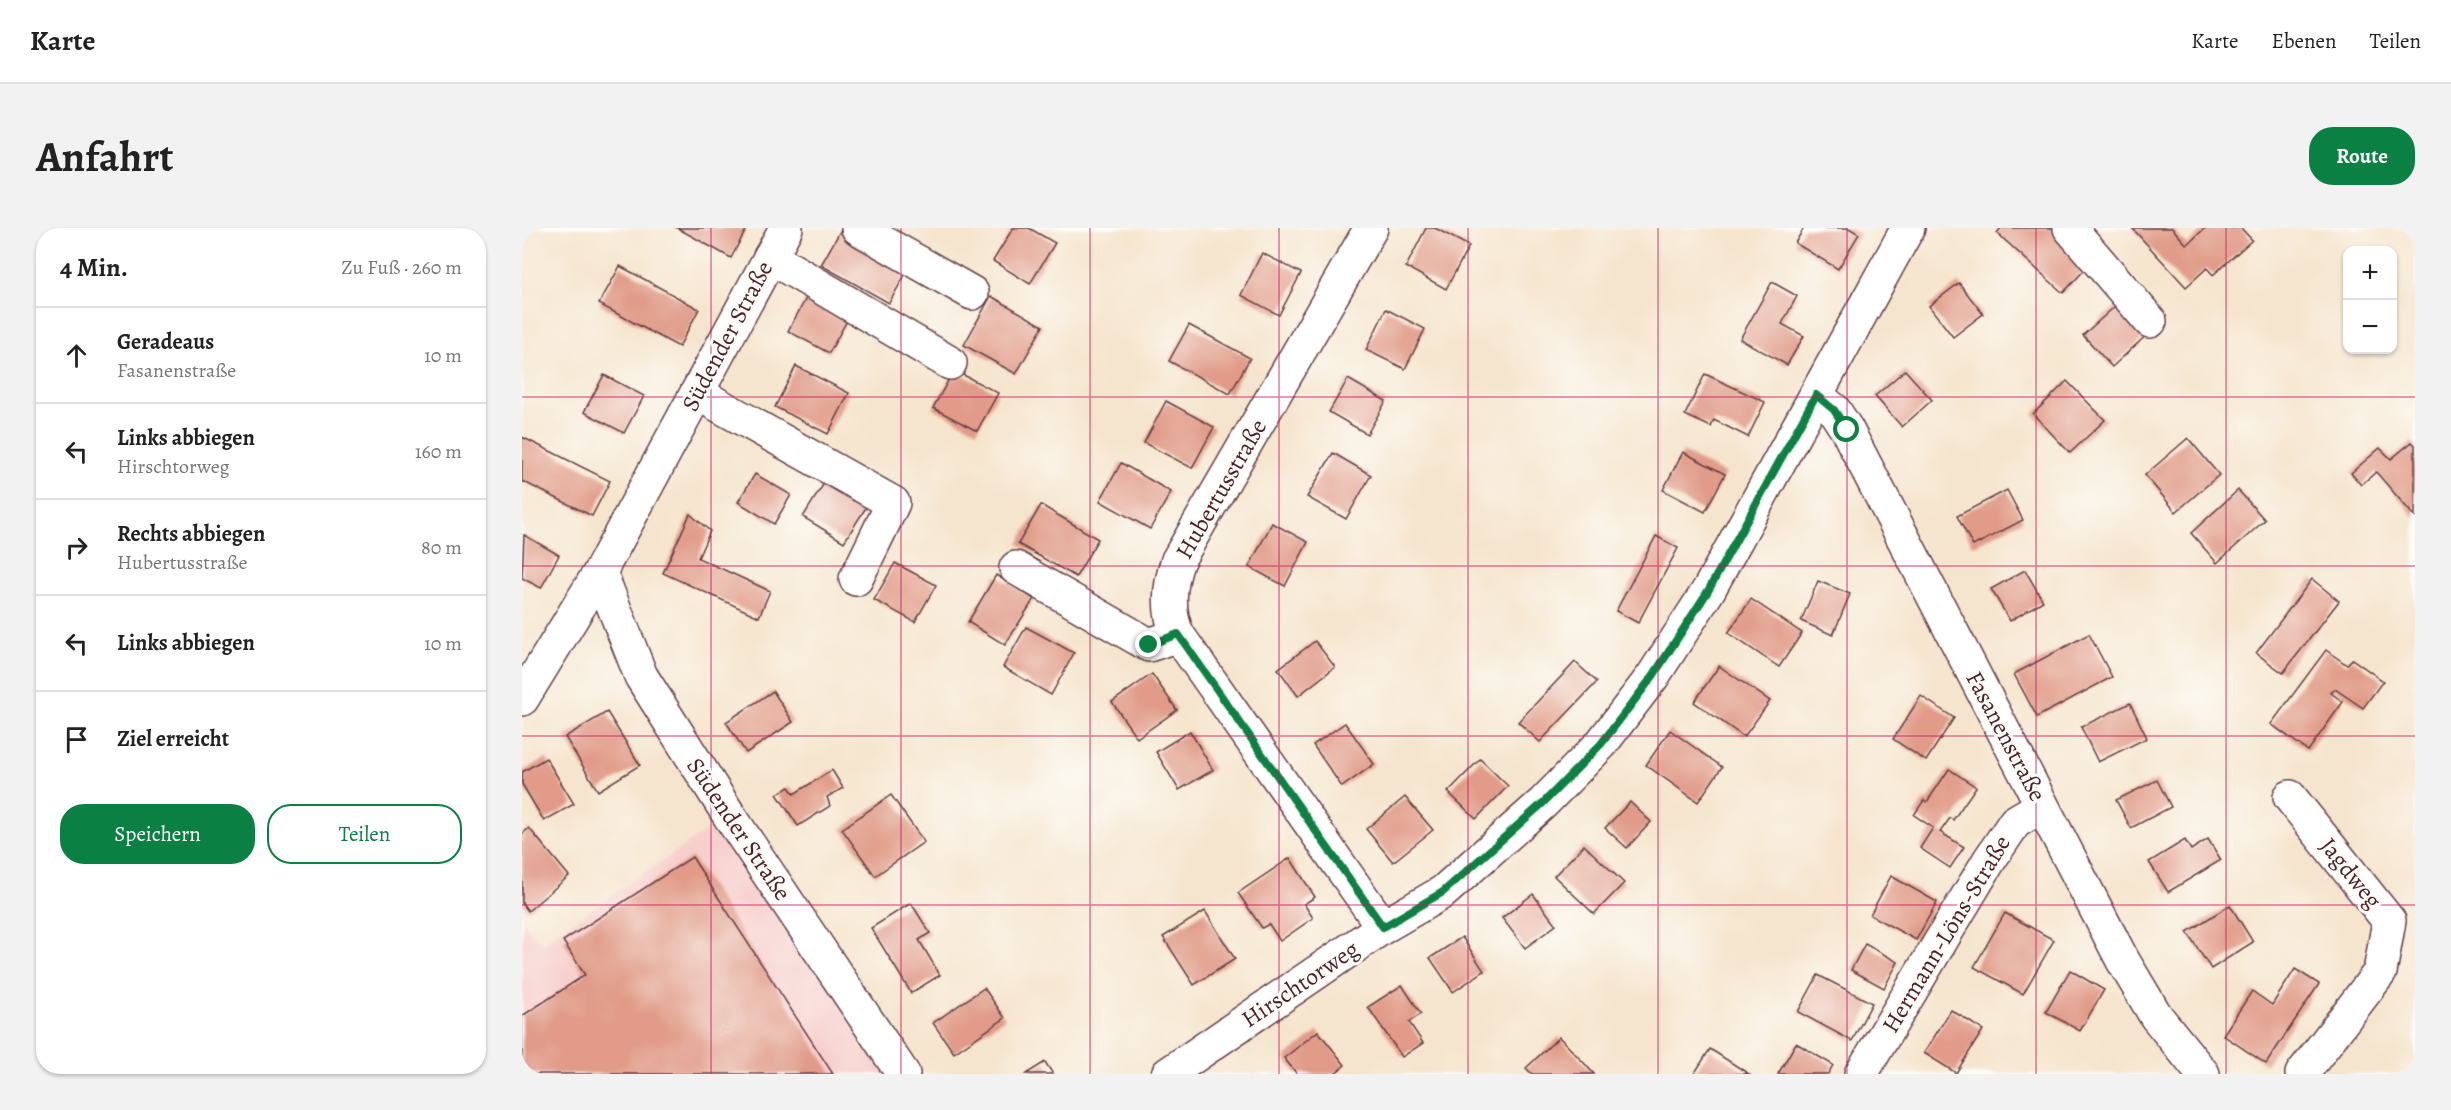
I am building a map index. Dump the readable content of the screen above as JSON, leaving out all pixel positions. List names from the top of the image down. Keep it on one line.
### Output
{"streets":{"street":["Südender Straße","Hubertusstraße","Fasanenstraße","Jagdweg","Hermann-Löns-Straße","Hirschtorweg"]},"crossings":[["Hubertusstraße","Hirschtorweg"],["Fasanenstraße","Hermann-Löns-Straße"],["Fasanenstraße","Hirschtorweg"]],"page":{"header":"Karte","nav":["Karte","Ebenen","Teilen"],"buttons":["Route",["Speichern","Teilen"]],"title":"Anfahrt","heading":["4 Min.","Zu Fuß · 260 m"],"map_buttons":["+","−"],"list":[["Geradeaus","Fasanenstraße","10 m"],["Links abbiegen","Hirschtorweg","160 m"],["Rechts abbiegen","Hubertusstraße","80 m"],["Links abbiegen","10 m"],"Ziel erreicht"]}}
